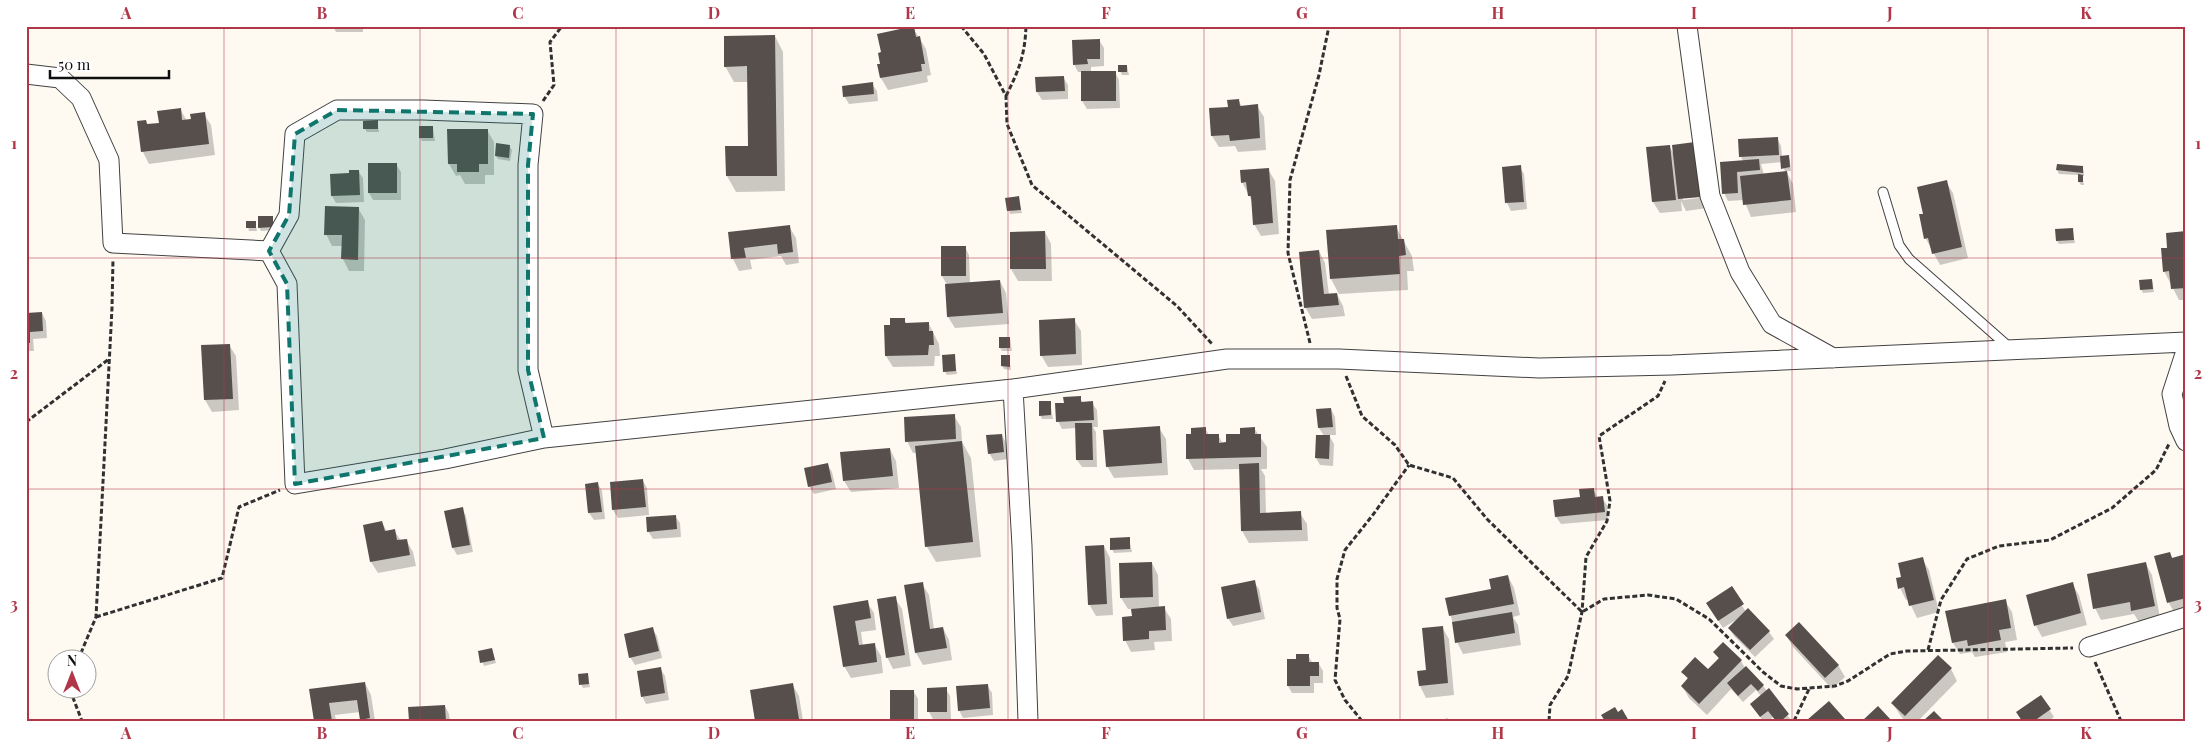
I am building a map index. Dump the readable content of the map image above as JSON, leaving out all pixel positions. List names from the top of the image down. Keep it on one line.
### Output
{"scale_bar":"50 m","north":"top","grid":{"columns":["A","B","C","D","E","F","G","H","I","J","K"],"rows":["1","2","3"]}}
